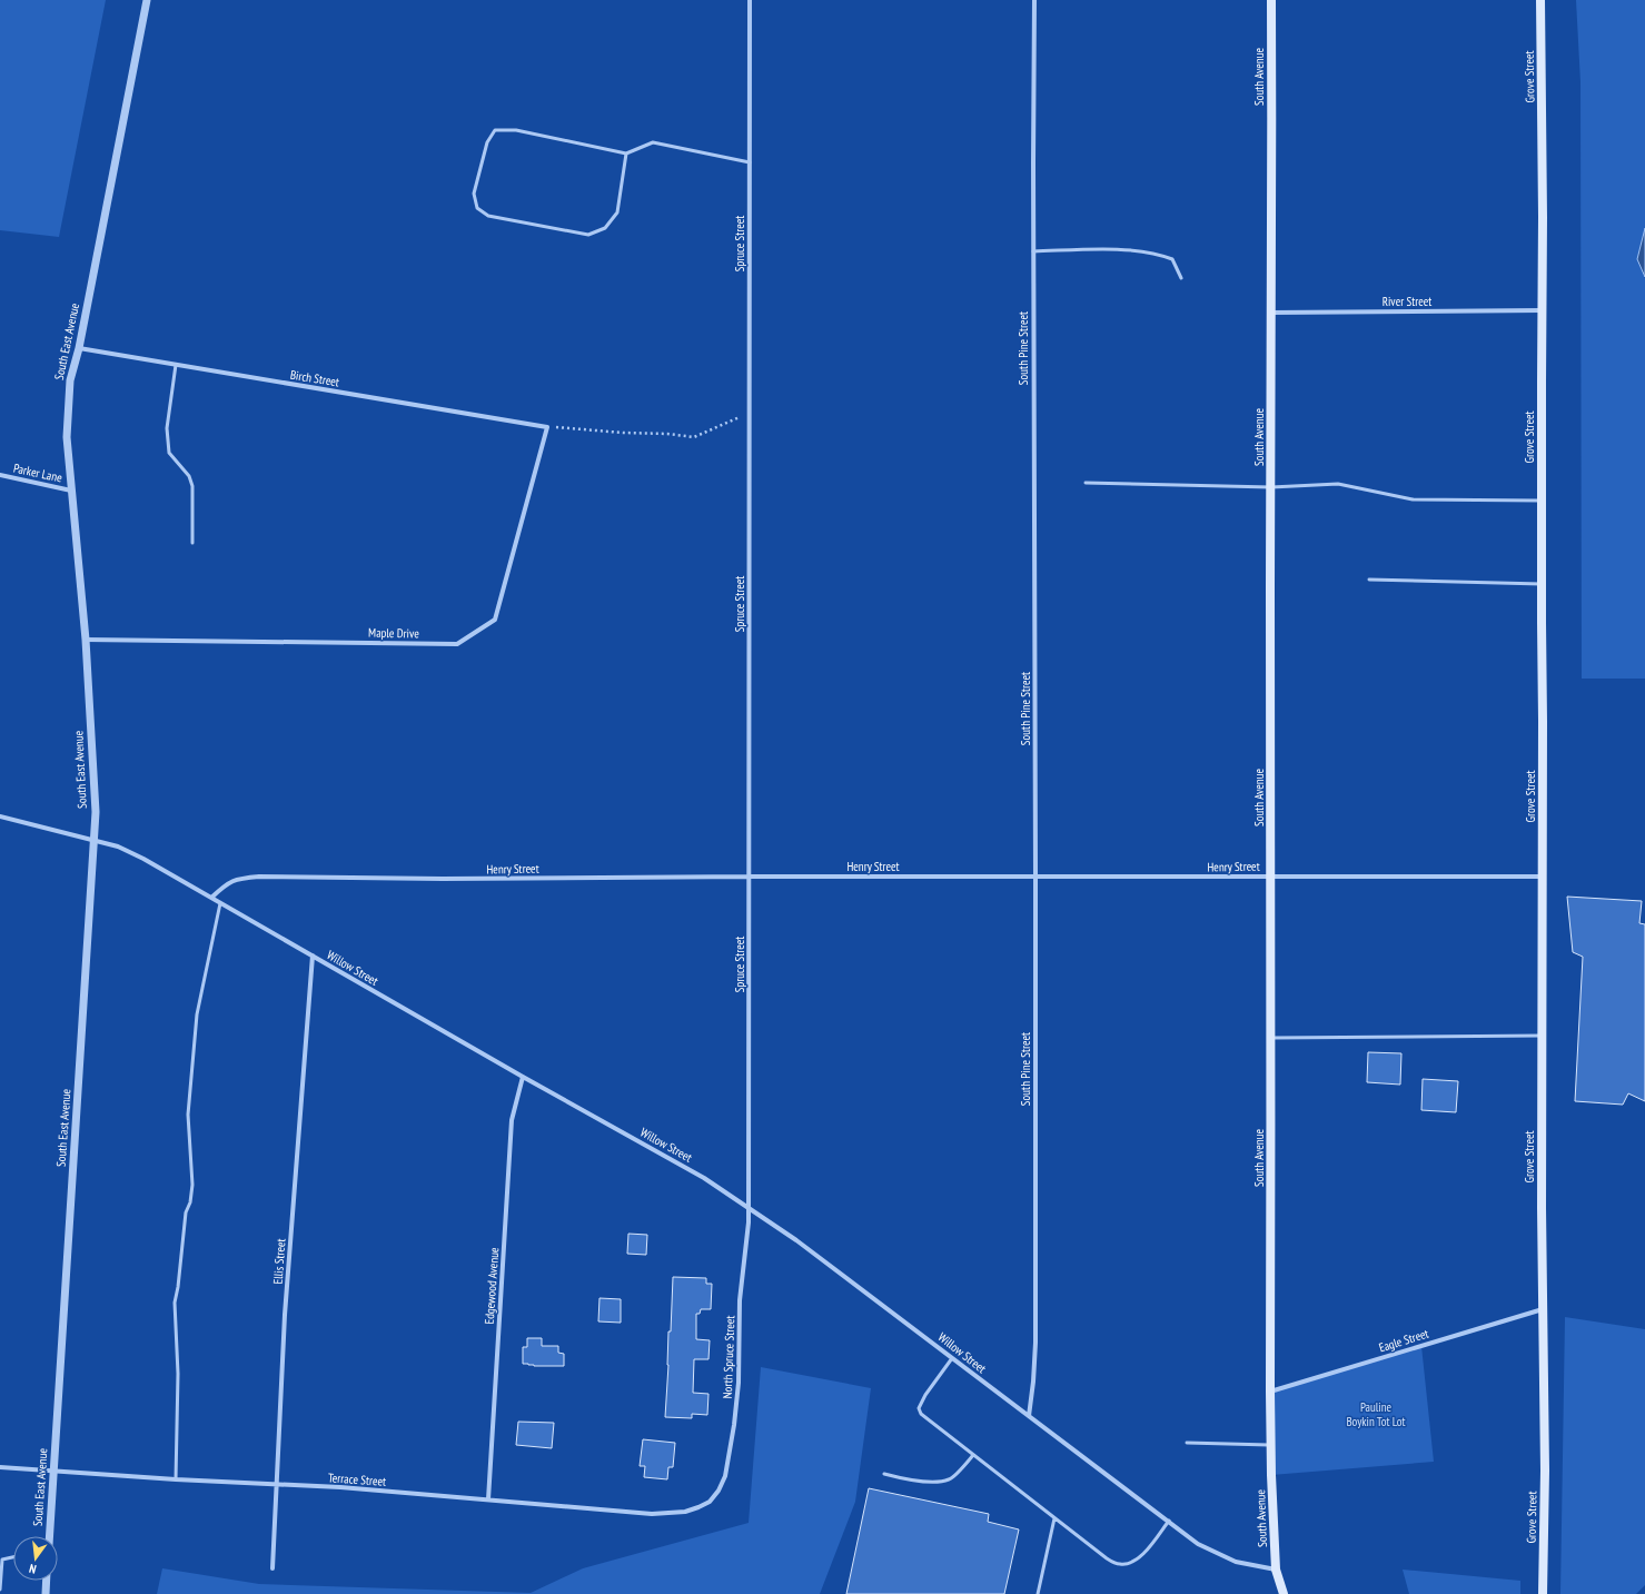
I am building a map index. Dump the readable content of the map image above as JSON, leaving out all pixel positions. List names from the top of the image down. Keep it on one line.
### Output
{"streets":{"main road":["South Avenue","Grove Street"],"street":["Spruce Street","River Street","South East Avenue","South Pine Street","Birch Street","Parker Lane","Maple Drive","Henry Street","Willow Street","Ellis Street","Edgewood Avenue","Eagle Street","North Spruce Street","Terrace Street"]},"crossings":[["South Avenue","River Street"],["South Avenue","Henry Street"],["South Avenue","Willow Street"],["South Avenue","Eagle Street"],["Grove Street","River Street"],["Grove Street","Henry Street"],["Grove Street","Eagle Street"],["Spruce Street","Henry Street"],["Spruce Street","Willow Street"],["Spruce Street","North Spruce Street"],["South East Avenue","Birch Street"],["South East Avenue","Parker Lane"],["South East Avenue","Maple Drive"],["South East Avenue","Willow Street"],["South East Avenue","Terrace Street"],["South Pine Street","Henry Street"],["South Pine Street","Willow Street"],["Birch Street","Maple Drive"],["Henry Street","Willow Street"],["Willow Street","Ellis Street"],["Willow Street","Edgewood Avenue"],["Willow Street","North Spruce Street"],["Ellis Street","Terrace Street"],["Edgewood Avenue","Terrace Street"],["North Spruce Street","Terrace Street"]],"parks":["Pauline Boykin Tot Lot"],"north":"bottom"}
